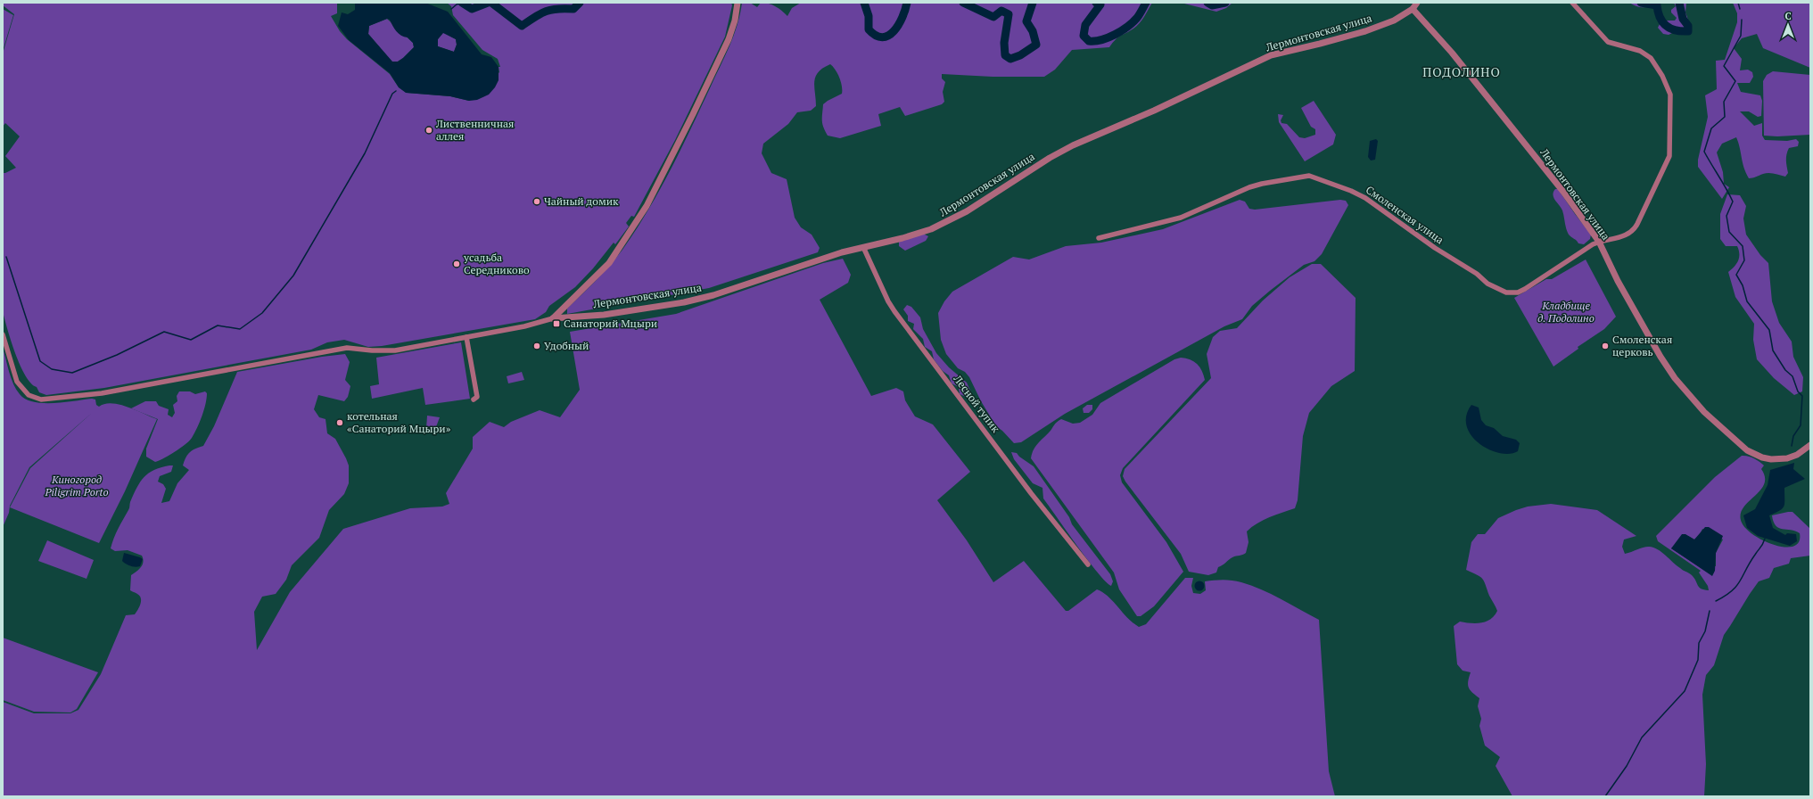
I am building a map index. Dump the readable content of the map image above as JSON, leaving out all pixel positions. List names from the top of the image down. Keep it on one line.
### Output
{"streets":{"street":["Лермонтовская улица","Смоленская улица","Лесной тупик"]},"crossings":[["Лермонтовская улица","Смоленская улица"],["Лермонтовская улица","Лесной тупик"]],"districts":["ПОДОЛИНО"],"parks":["Кладбище д. Подолино","Киногород Piligrim Porto"],"places":{"other":["Лиственничная аллея","Чайный домик","усадьба Середниково","Удобный","Смоленская церковь","котельная «Санаторий Мцыри»"],"transit":["Санаторий Мцыри"]},"north":"top"}
